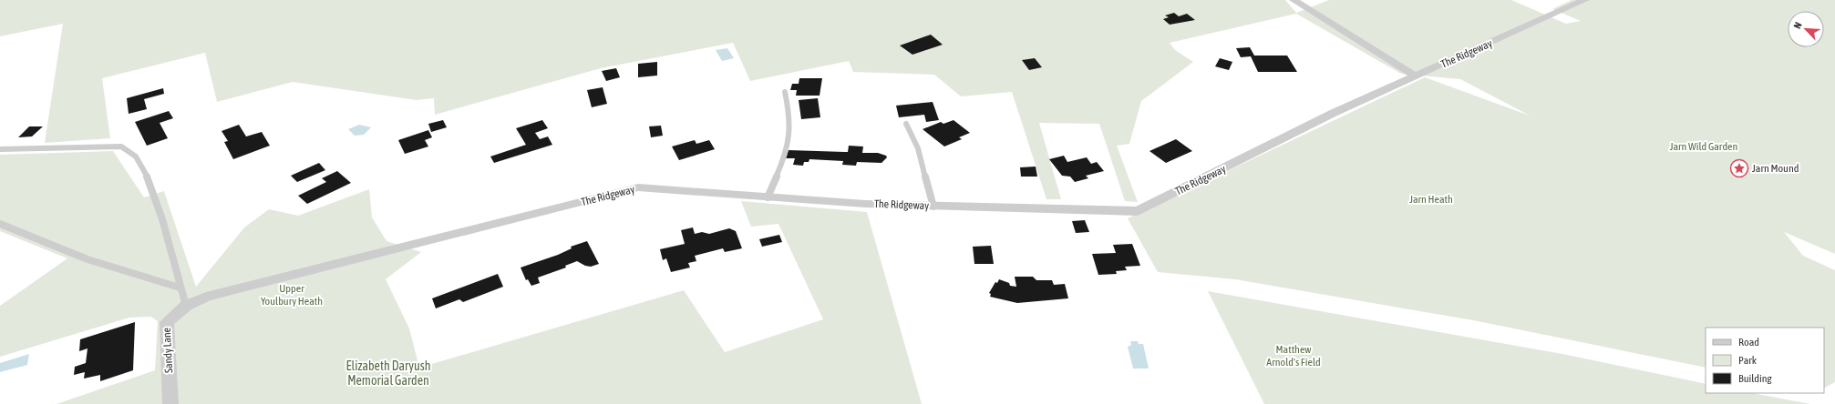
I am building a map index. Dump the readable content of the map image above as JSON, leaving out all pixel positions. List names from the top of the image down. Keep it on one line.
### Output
{"streets":{"street":["The Ridgeway","Sandy Lane"]},"crossings":[["The Ridgeway","Sandy Lane"]],"parks":["Jarn Wild Garden","Jarn Heath","Upper Youlbury Heath","Matthew Arnold's Field","Elizabeth Daryush Memorial Garden"],"places":{"place":["Jarn Mound"]},"legend":["Road","Park","Building"],"north":"top left"}
